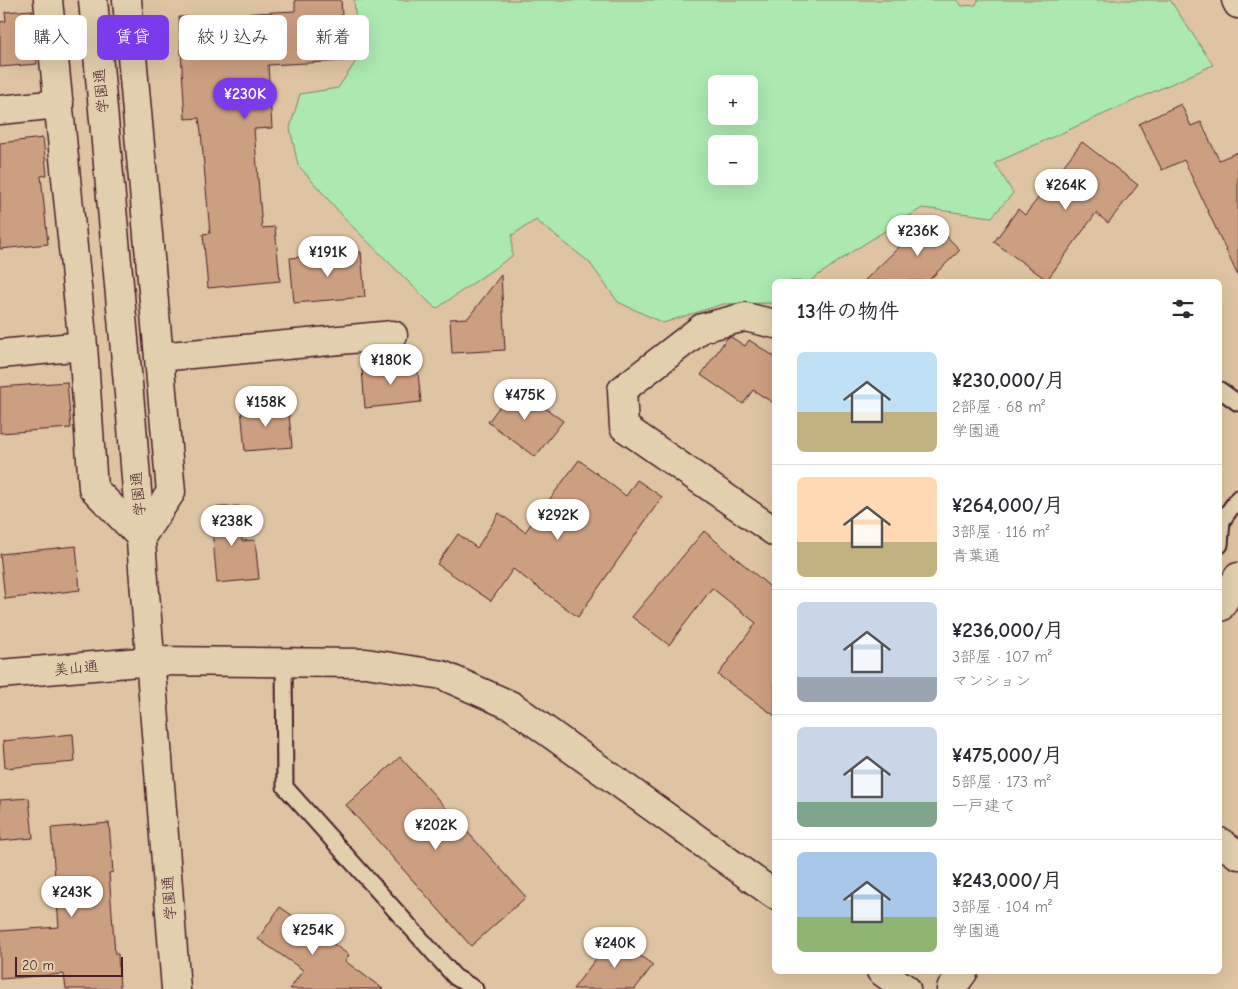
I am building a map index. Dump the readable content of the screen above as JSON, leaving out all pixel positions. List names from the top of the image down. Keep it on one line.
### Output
{"streets":{"street":["学園通","美山通"]},"crossings":[["学園通","美山通"]],"scale_bar":"20 m","page":{"chip":["購入","賃貸","絞り込み","新着"],"map_buttons":["+","−"],"price":["¥230K","¥264K","¥236K","¥191K","¥180K","¥475K","¥158K","¥292K","¥238K","¥202K","¥243K","¥254K","¥240K"],"heading":"13件の物件","list":[{"name":"¥230,000/月","note":"2部屋 · 68 m² · 学園通"},{"name":"¥264,000/月","note":"3部屋 · 116 m² · 青葉通"},{"name":"¥236,000/月","note":"3部屋 · 107 m² · マンション"},{"name":"¥475,000/月","note":"5部屋 · 173 m² · 一戸建て"},{"name":"¥243,000/月","note":"3部屋 · 104 m² · 学園通"}],"scale":"20 m"}}
